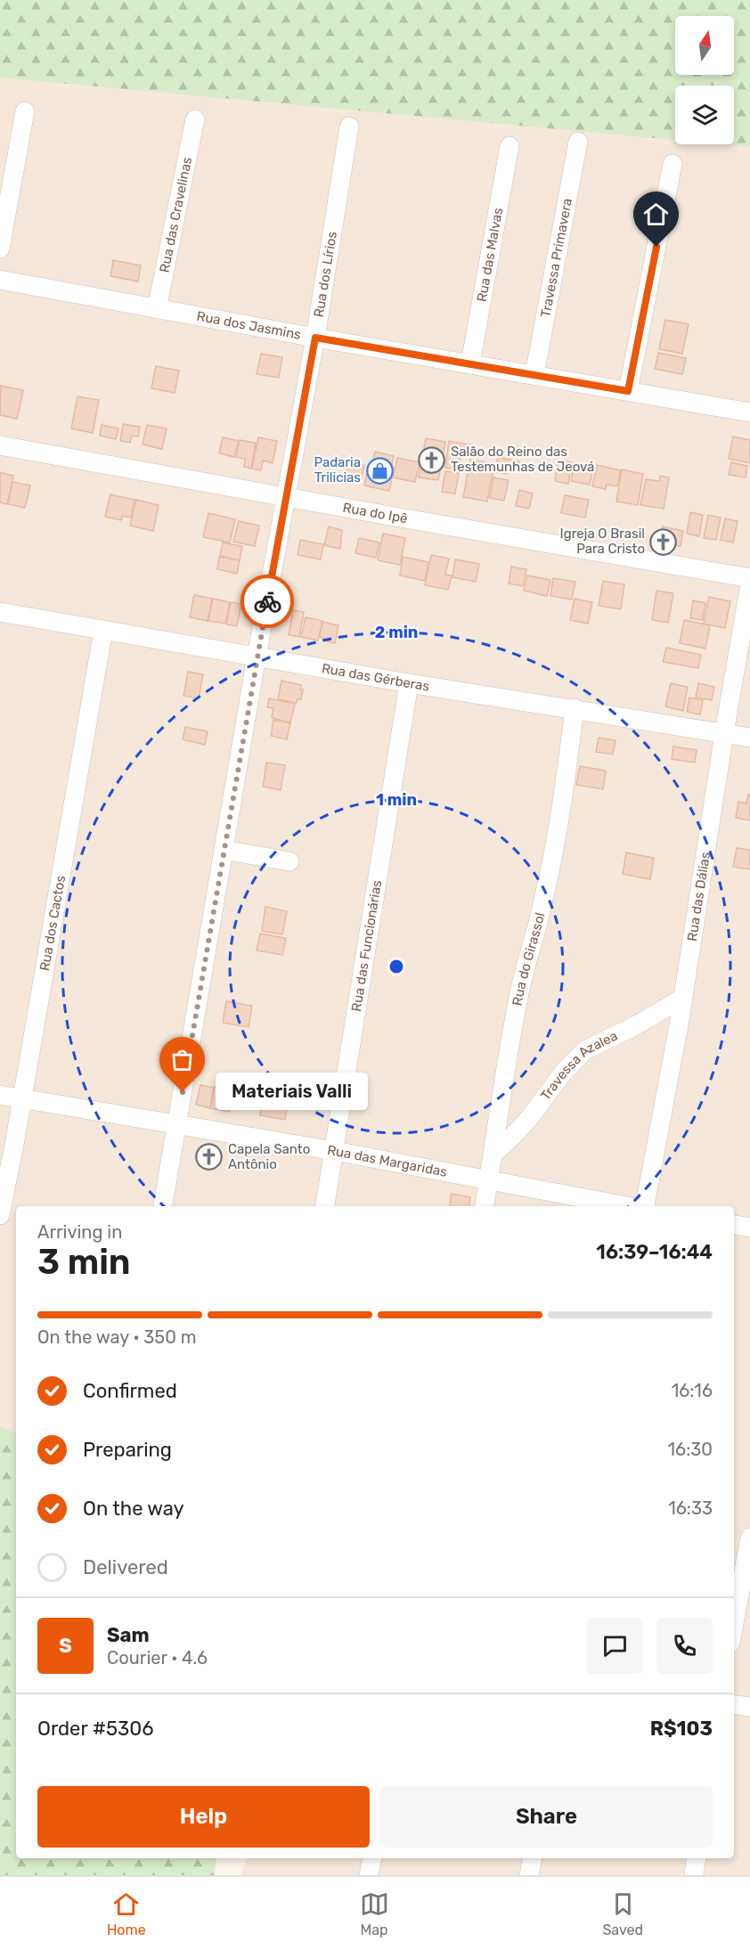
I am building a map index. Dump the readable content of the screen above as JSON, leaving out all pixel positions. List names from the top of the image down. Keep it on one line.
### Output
{"streets":{"street":["Rua das Cravelinas","Rua das Malvas","Travessa Primavera","Rua dos Lírios","Rua dos Jasmins","Rua do Ipê","Rua das Gérberas","Rua das Dálias","Rua dos Cactos","Rua das Funcionárias","Rua do Girassol","Travessa Azalea","Rua das Margaridas"]},"crossings":[["Rua das Cravelinas","Rua dos Jasmins"],["Rua das Malvas","Rua dos Jasmins"],["Travessa Primavera","Rua dos Jasmins"],["Rua dos Lírios","Rua dos Jasmins"],["Rua dos Lírios","Rua do Ipê"],["Rua dos Lírios","Rua das Gérberas"],["Rua dos Lírios","Rua das Margaridas"],["Rua das Gérberas","Rua das Dálias"],["Rua das Gérberas","Rua dos Cactos"],["Rua das Gérberas","Rua das Funcionárias"],["Rua das Gérberas","Rua do Girassol"],["Rua das Dálias","Travessa Azalea"],["Rua dos Cactos","Rua das Margaridas"],["Rua das Funcionárias","Rua das Margaridas"],["Rua do Girassol","Travessa Azalea"],["Rua do Girassol","Rua das Margaridas"]],"places":{"church":["Salão do Reino das Testemunhas de Jeová","Igreja O Brasil Para Cristo","Capela Santo Antônio"],"shop":["Padaria Trilicias"],"other":["Materiais Valli"]},"north":"top","page":{"bubble":"Materiais Valli","heading":["3 min","Arriving in","16:39–16:44"],"panel":["Sam","Courier · 4.6","Order #5306","R$103"],"bar":"On the way · 350 m","list":[["Confirmed","16:16"],["Preparing","16:30"],["On the way","16:33"],"Delivered"],"round":"S","buttons":["Help","Share"],"tabs":["Home","Map","Saved"]},"rings":["2 min","1 min"]}
